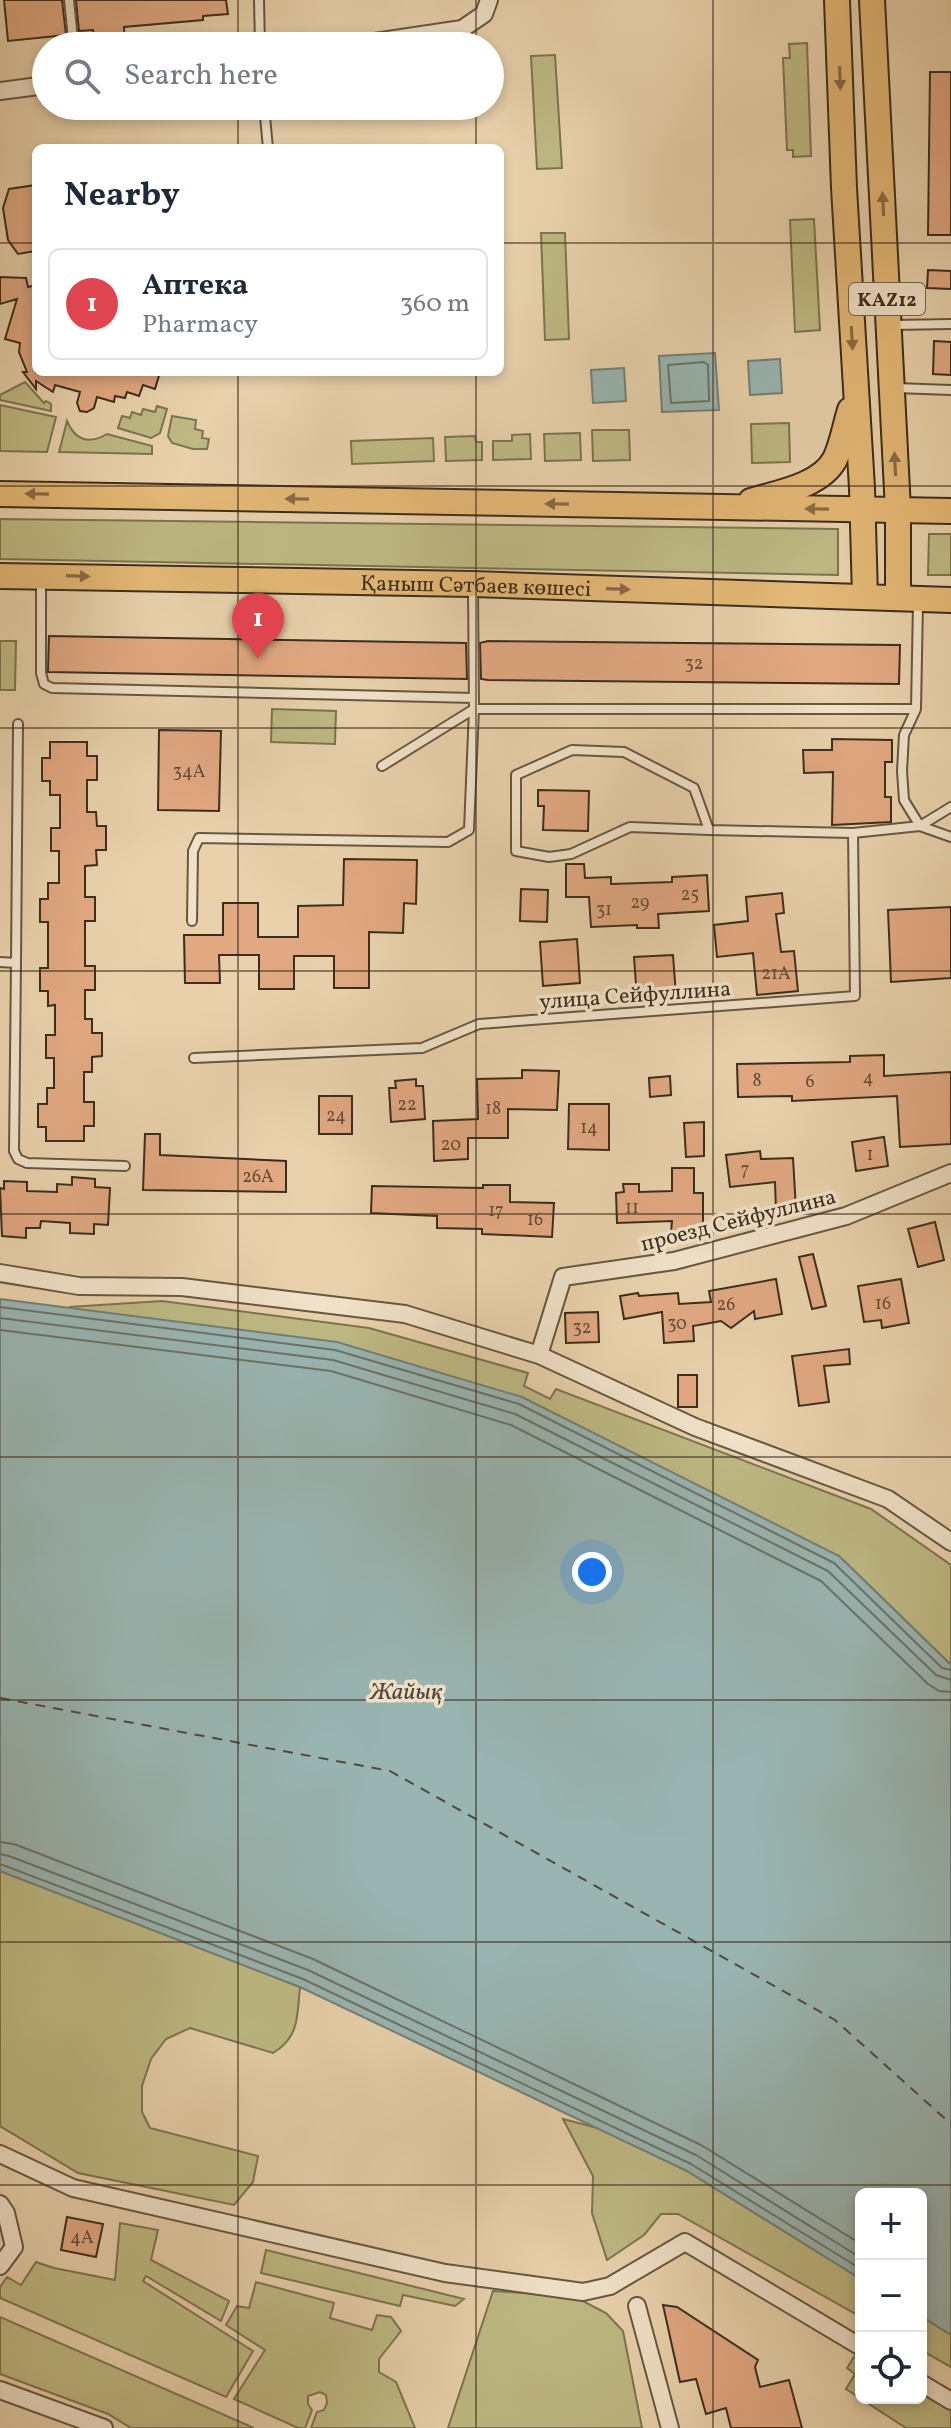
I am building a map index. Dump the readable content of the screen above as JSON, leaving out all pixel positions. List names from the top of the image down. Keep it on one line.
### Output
{"streets":{"main road":["KAZ12","Қаныш Сәтбаев көшесі"],"street":["проезд Сейфуллина"],"lane":["улица Сейфуллина"]},"crossings":[["KAZ12","Қаныш Сәтбаев көшесі"]],"water":["Жайық"],"house_numbers":["32","34А","25","29","31","21А","4","8","6","22","18","24","14","20","1","7","26А","11","17","16","16","26","30","32","4А"],"page":{"search":"Search here","heading":"Nearby","list":[{"mark":"1","name":"Аптека","note":"Pharmacy","value":"360 m"}],"pins":"1","map_buttons":["+","−"]}}
